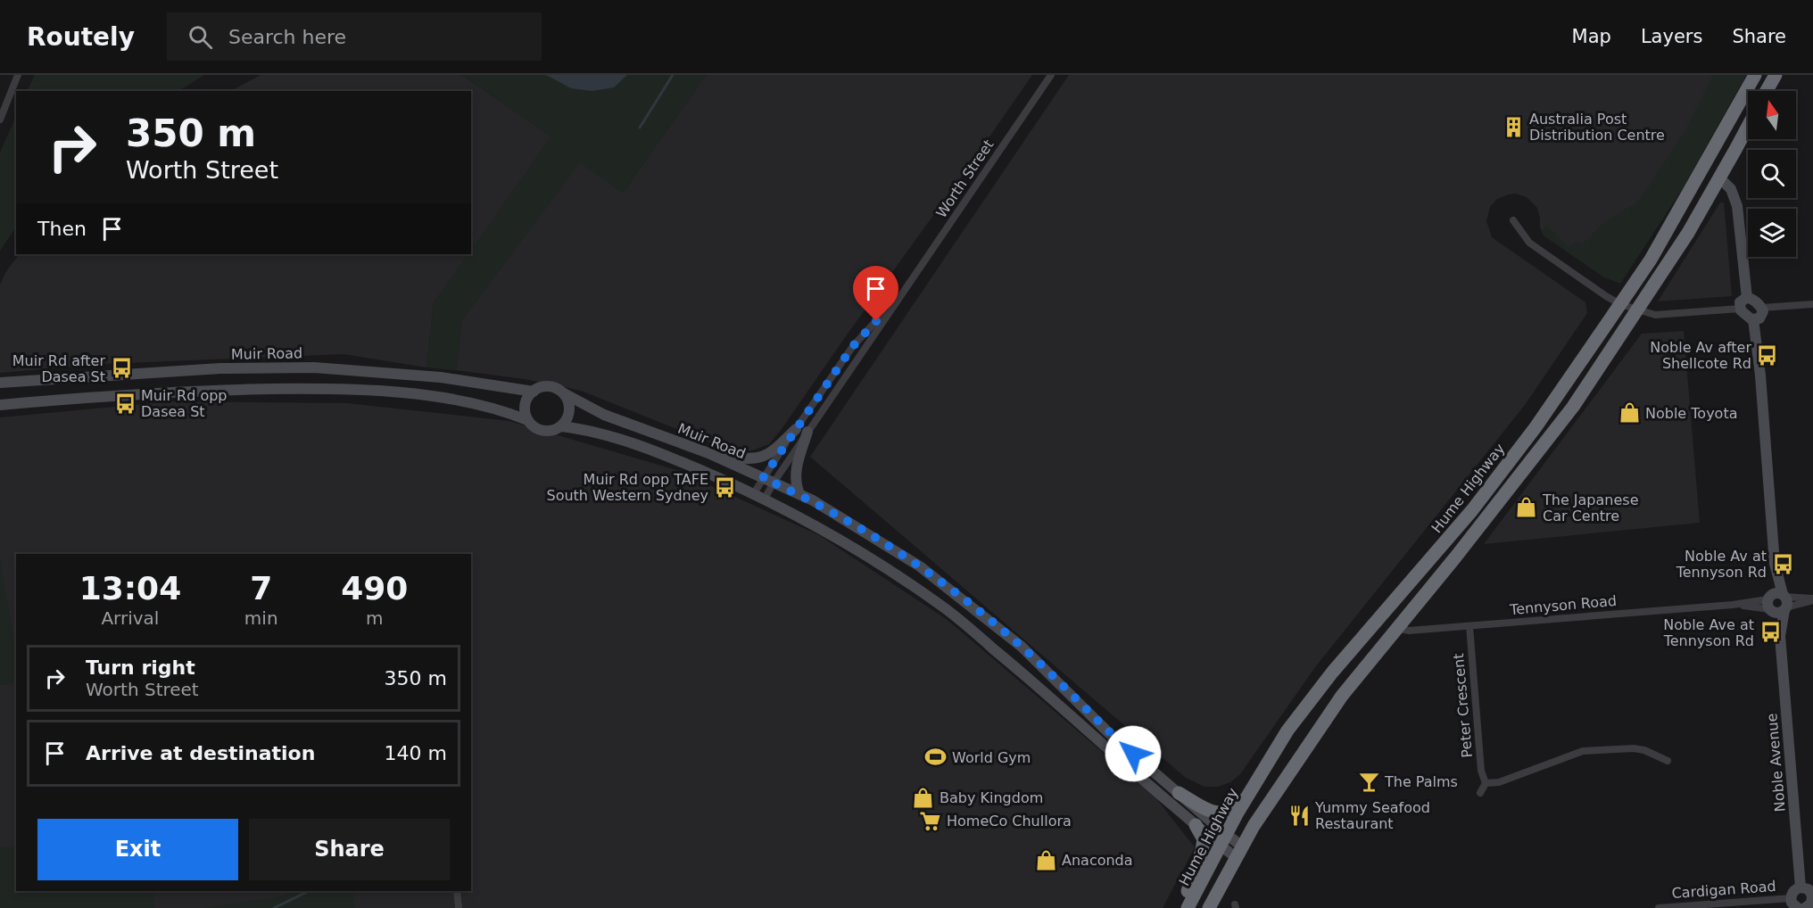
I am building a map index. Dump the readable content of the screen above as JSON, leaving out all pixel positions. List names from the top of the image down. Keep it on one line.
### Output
{"streets":{"highway":["Hume Highway"],"street":["Worth Street","Muir Road","Tennyson Road","Peter Crescent","Noble Avenue","Cardigan Road"]},"crossings":[["Worth Street","Muir Road"],["Muir Road","Hume Highway"],["Tennyson Road","Peter Crescent"],["Tennyson Road","Noble Avenue"]],"places":{"building":["Australia Post Distribution Centre"],"bus stop":["Noble Av after Shellcote Rd","Muir Rd after Dasea St","Muir Rd opp Dasea St","Muir Rd opp TAFE South Western Sydney","Noble Av at Tennyson Rd","Noble Ave at Tennyson Rd"],"shop":["Noble Toyota","The Japanese Car Centre","Baby Kingdom","Anaconda"],"sports":["World Gym"],"bar":["The Palms"],"restaurant":["Yummy Seafood Restaurant"],"supermarket":["HomeCo Chullora"]},"north":"top","page":{"header":"Routely","search":"Search here","nav":["Map","Layers","Share"],"turn":["350 m","Worth Street"],"then":"Then","eta":["13:04","Arrival","7","min","490","m"],"list":[{"name":"Turn right","note":"Worth Street","value":"350 m"},{"name":"Arrive at destination","value":"140 m"}],"buttons":["Exit","Share"]}}
